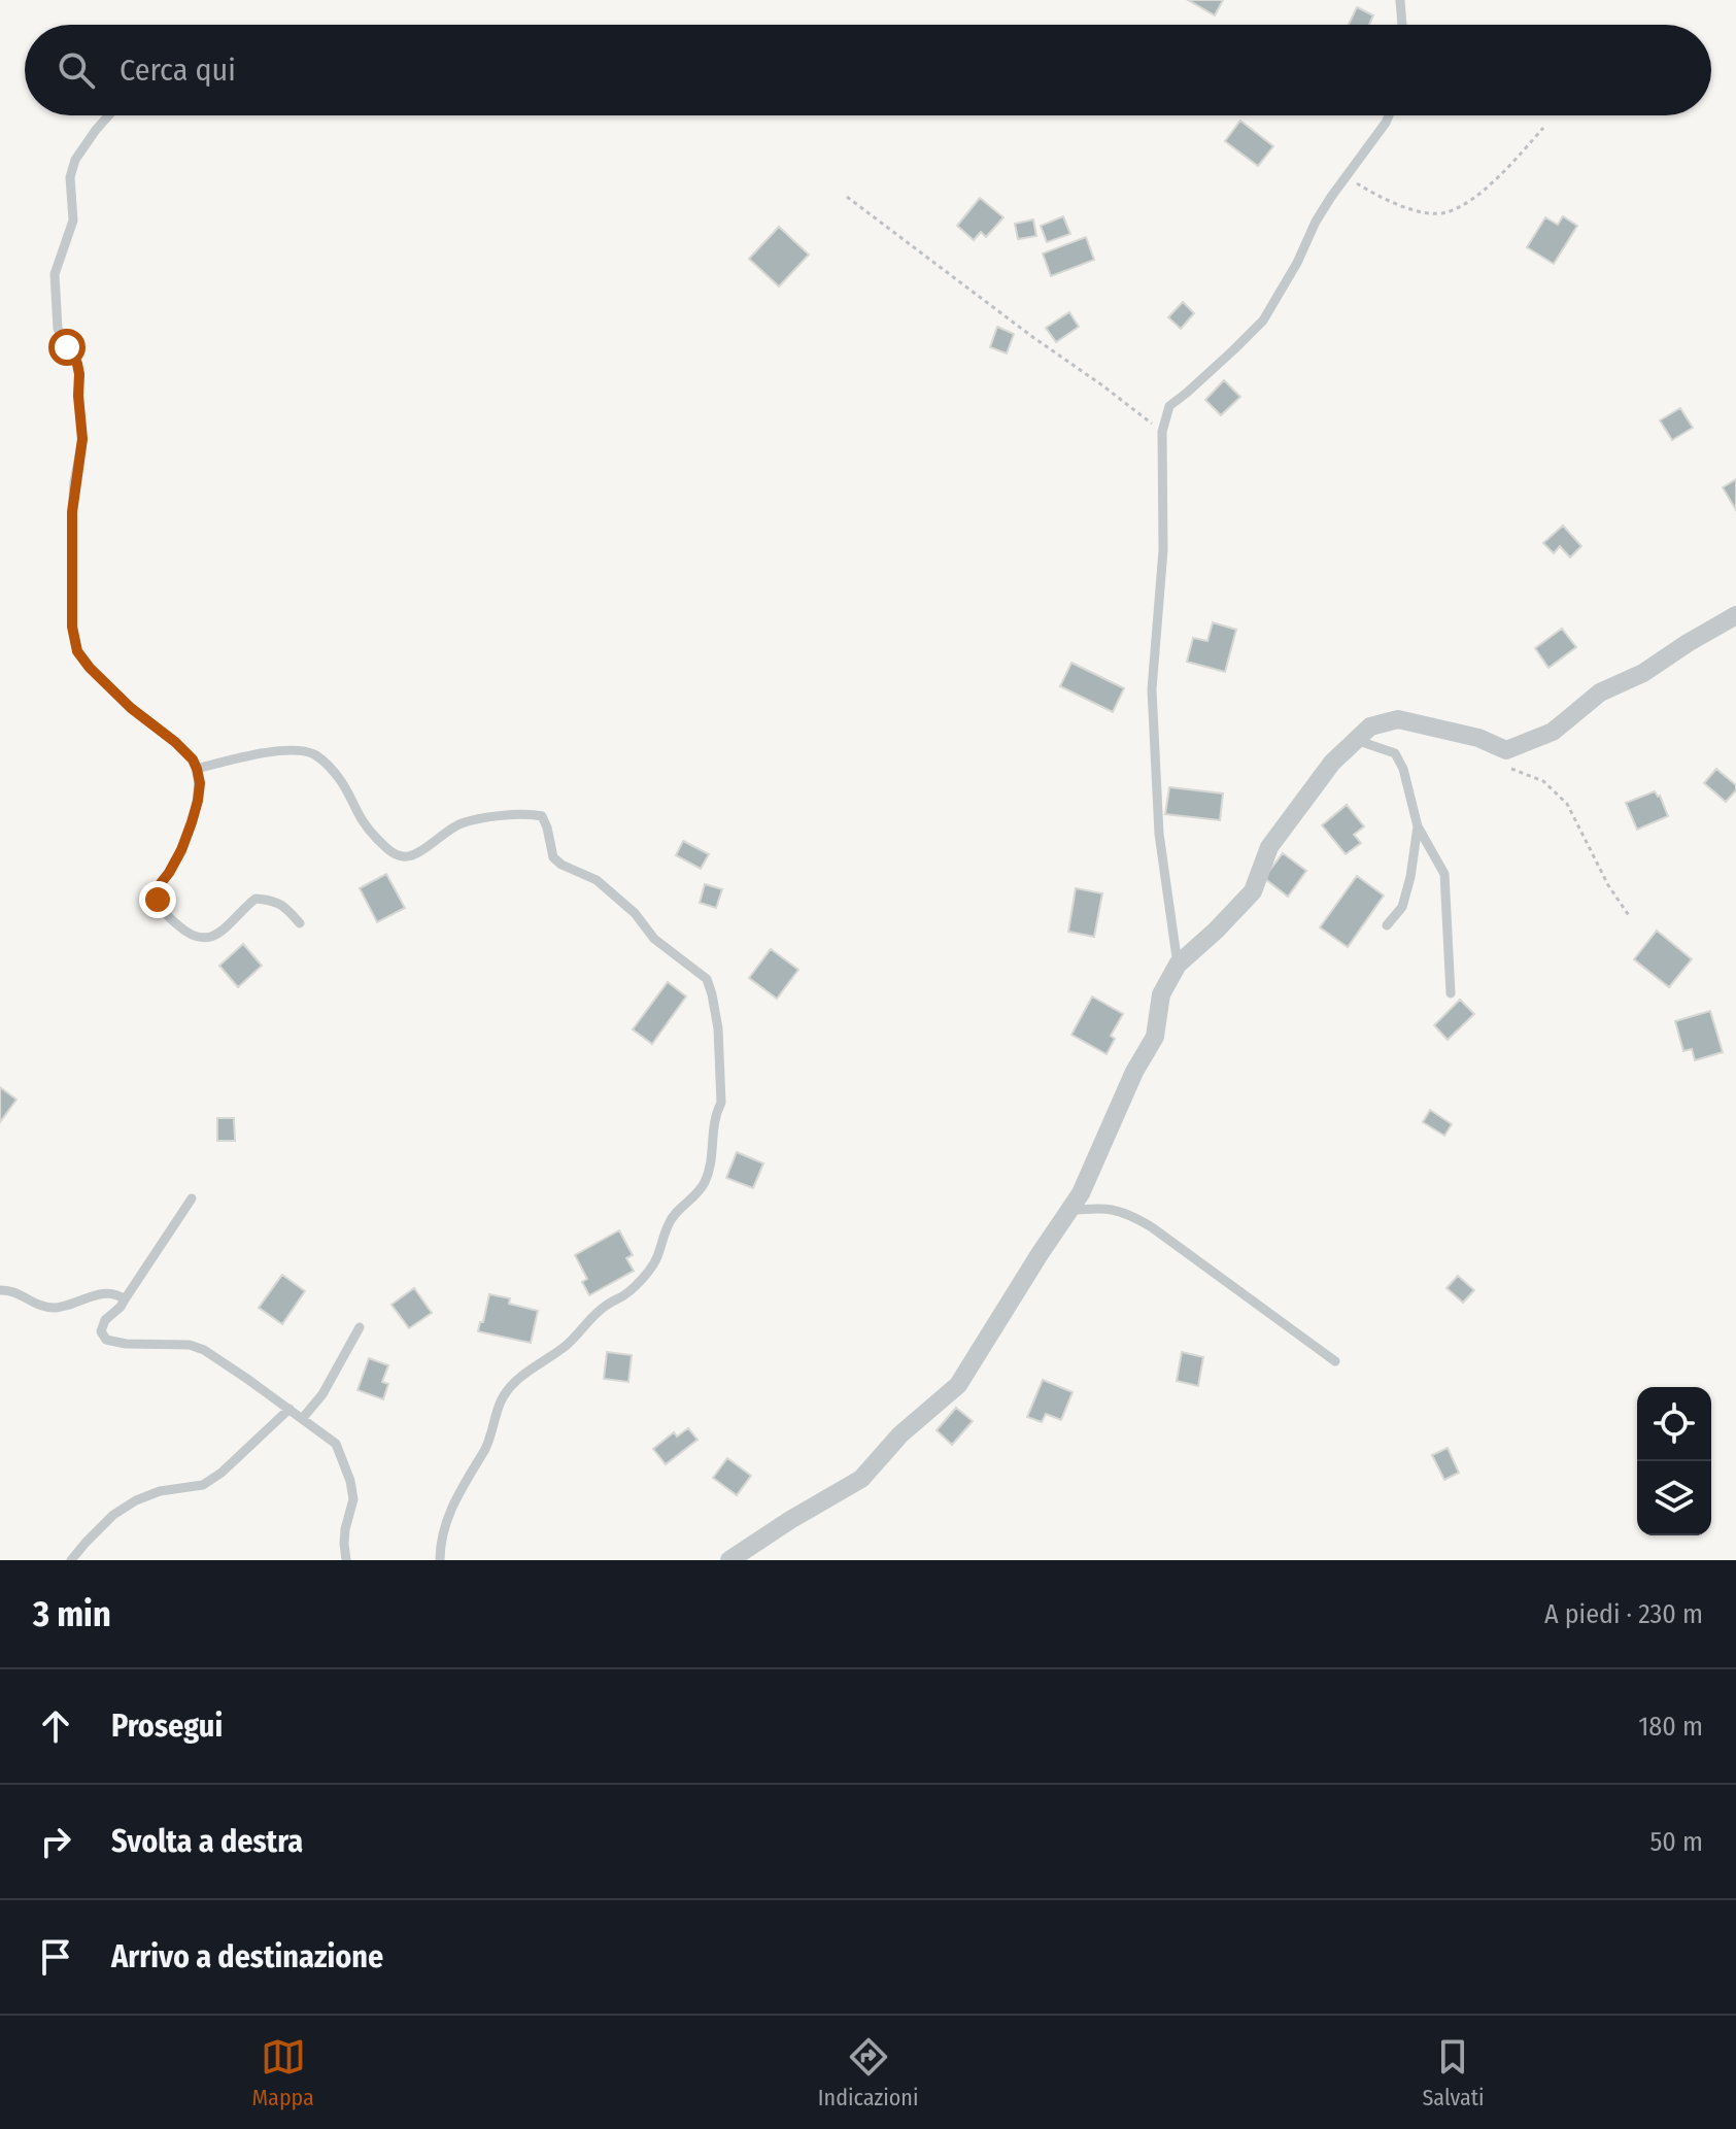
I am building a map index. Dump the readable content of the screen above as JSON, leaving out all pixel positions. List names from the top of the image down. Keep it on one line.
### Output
{"page":{"search":"Cerca qui","heading":["3 min","A piedi · 230 m"],"list":[["Prosegui","180 m"],["Svolta a destra","50 m"],"Arrivo a destinazione"],"nav":["Mappa","Indicazioni","Salvati"]}}
